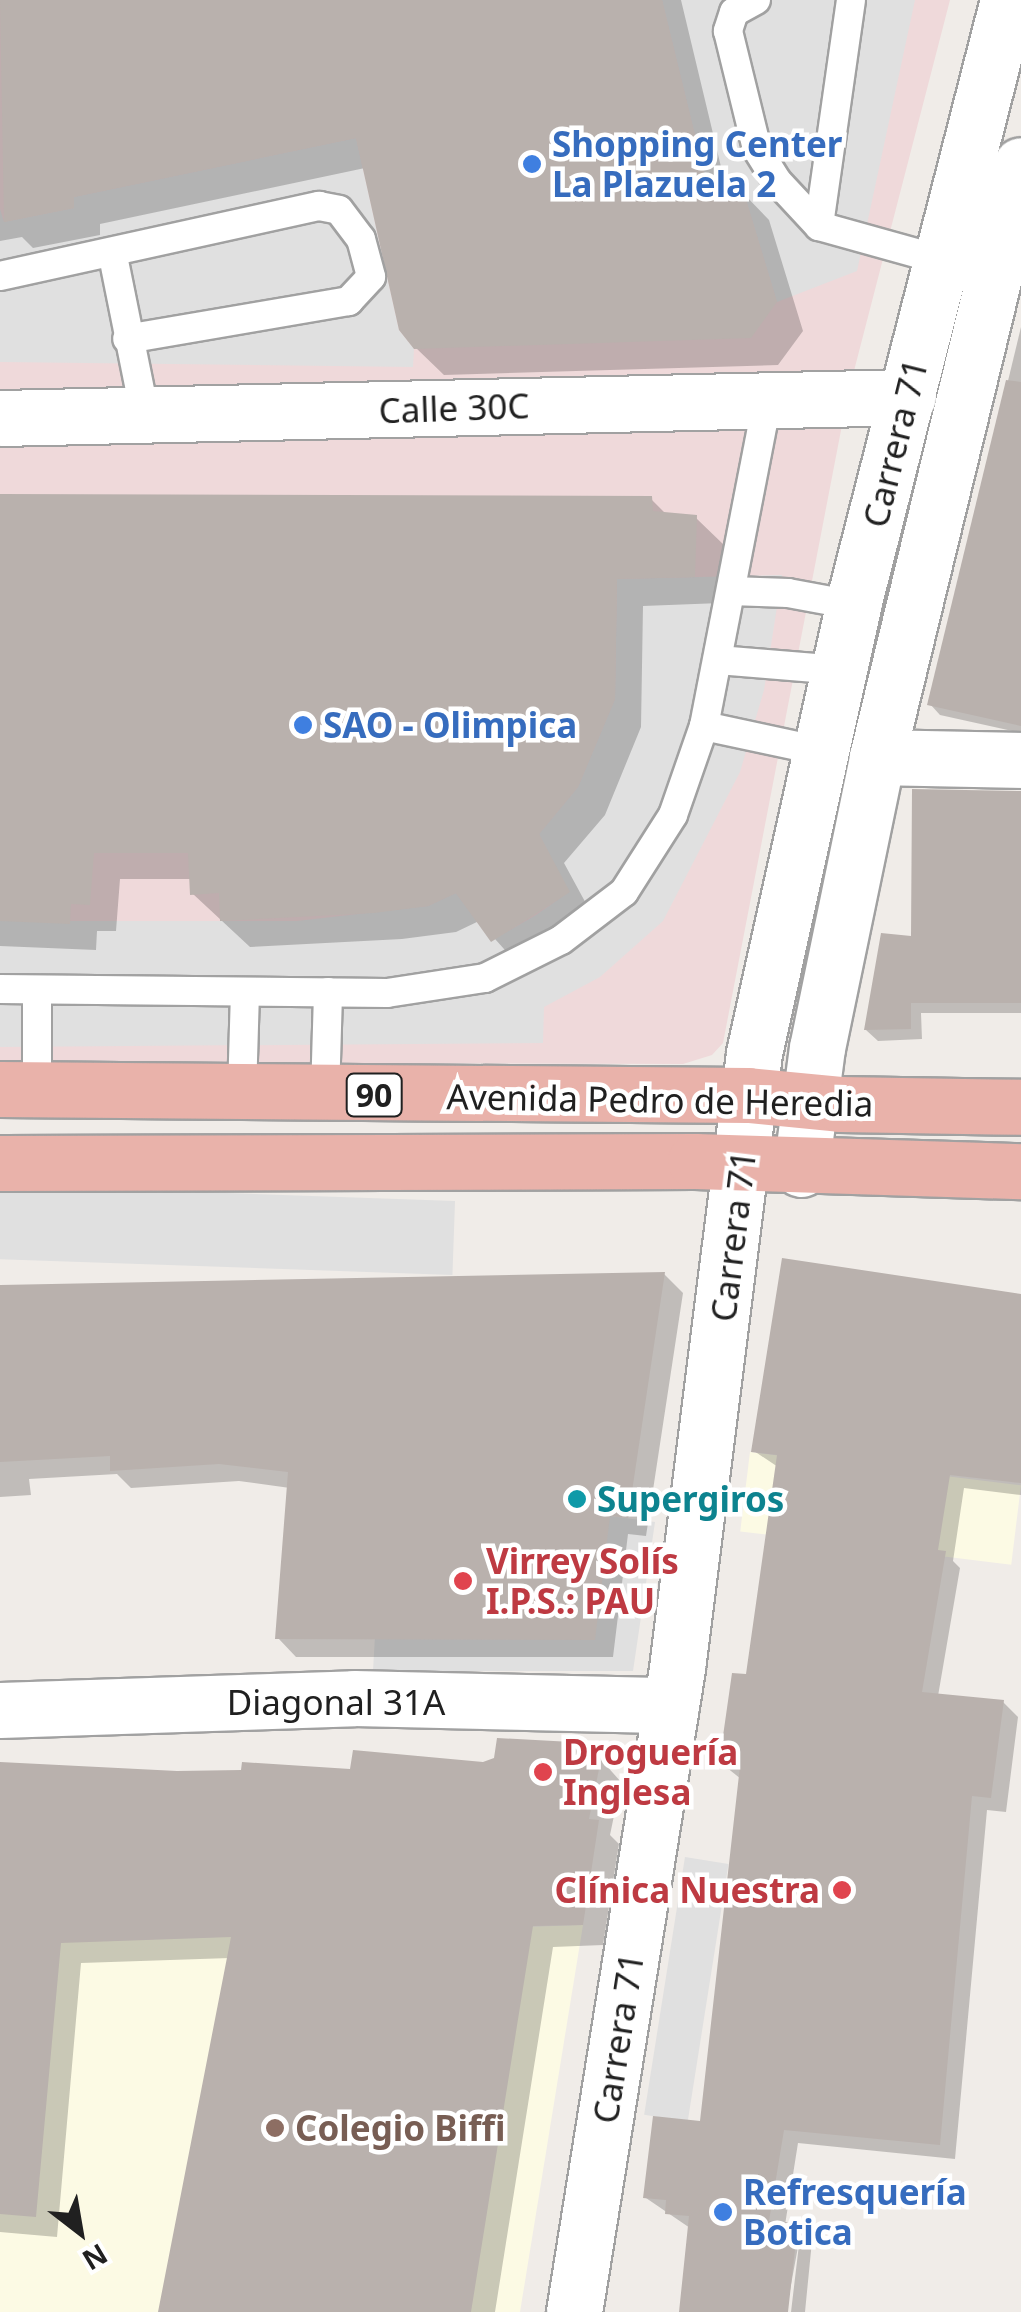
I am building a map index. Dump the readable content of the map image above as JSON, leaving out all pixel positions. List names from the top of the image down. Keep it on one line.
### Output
{"streets":{"highway":["90","Avenida Pedro de Heredia"],"street":["Calle 30C","Carrera 71","Diagonal 31A"]},"crossings":[["Calle 30C","Carrera 71"],["Carrera 71","Avenida Pedro de Heredia"],["Carrera 71","Diagonal 31A"]],"places":["Shopping Center La Plazuela 2","SAO - Olimpica","Supergiros","Virrey Solís I.P.S.: PAU","Droguería Inglesa","Clínica Nuestra","Colegio Biffi","Refresquería Botica"],"north":"bottom right"}
